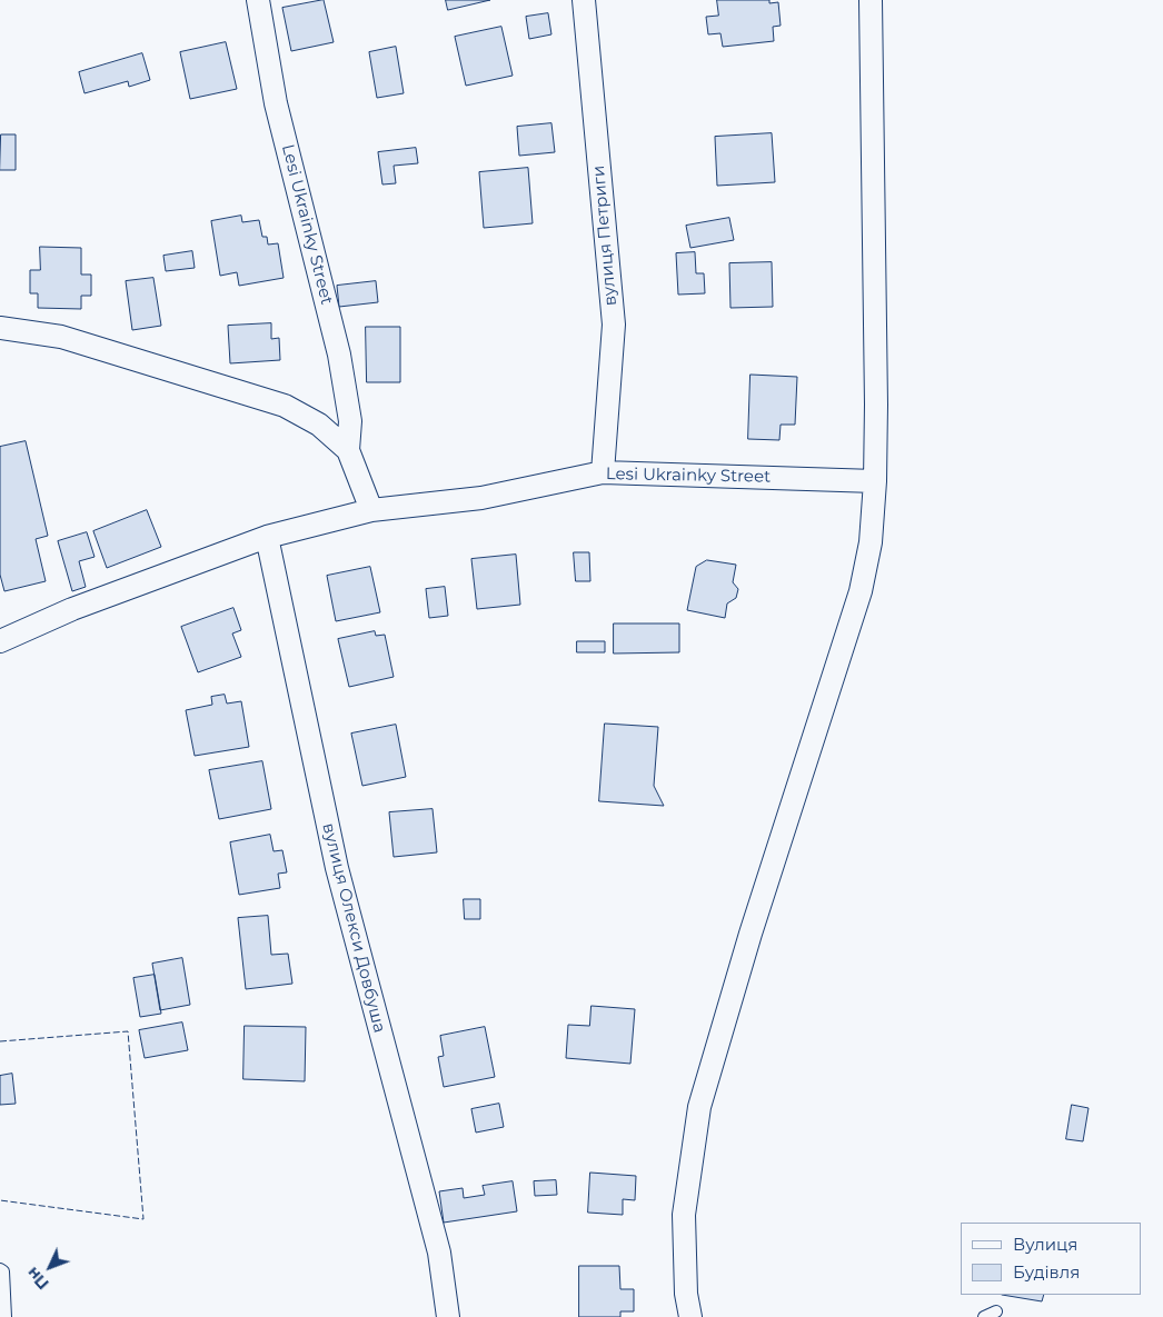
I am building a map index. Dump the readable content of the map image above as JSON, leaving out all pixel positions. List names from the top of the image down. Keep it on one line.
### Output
{"streets":{"street":["Lesi Ukrainky Street","вулиця Петриги","вулиця Олекси Довбуша"]},"crossings":[["Lesi Ukrainky Street","вулиця Петриги"],["Lesi Ukrainky Street","вулиця Олекси Довбуша"]],"legend":["Вулиця","Будівля"],"north":"bottom left"}
